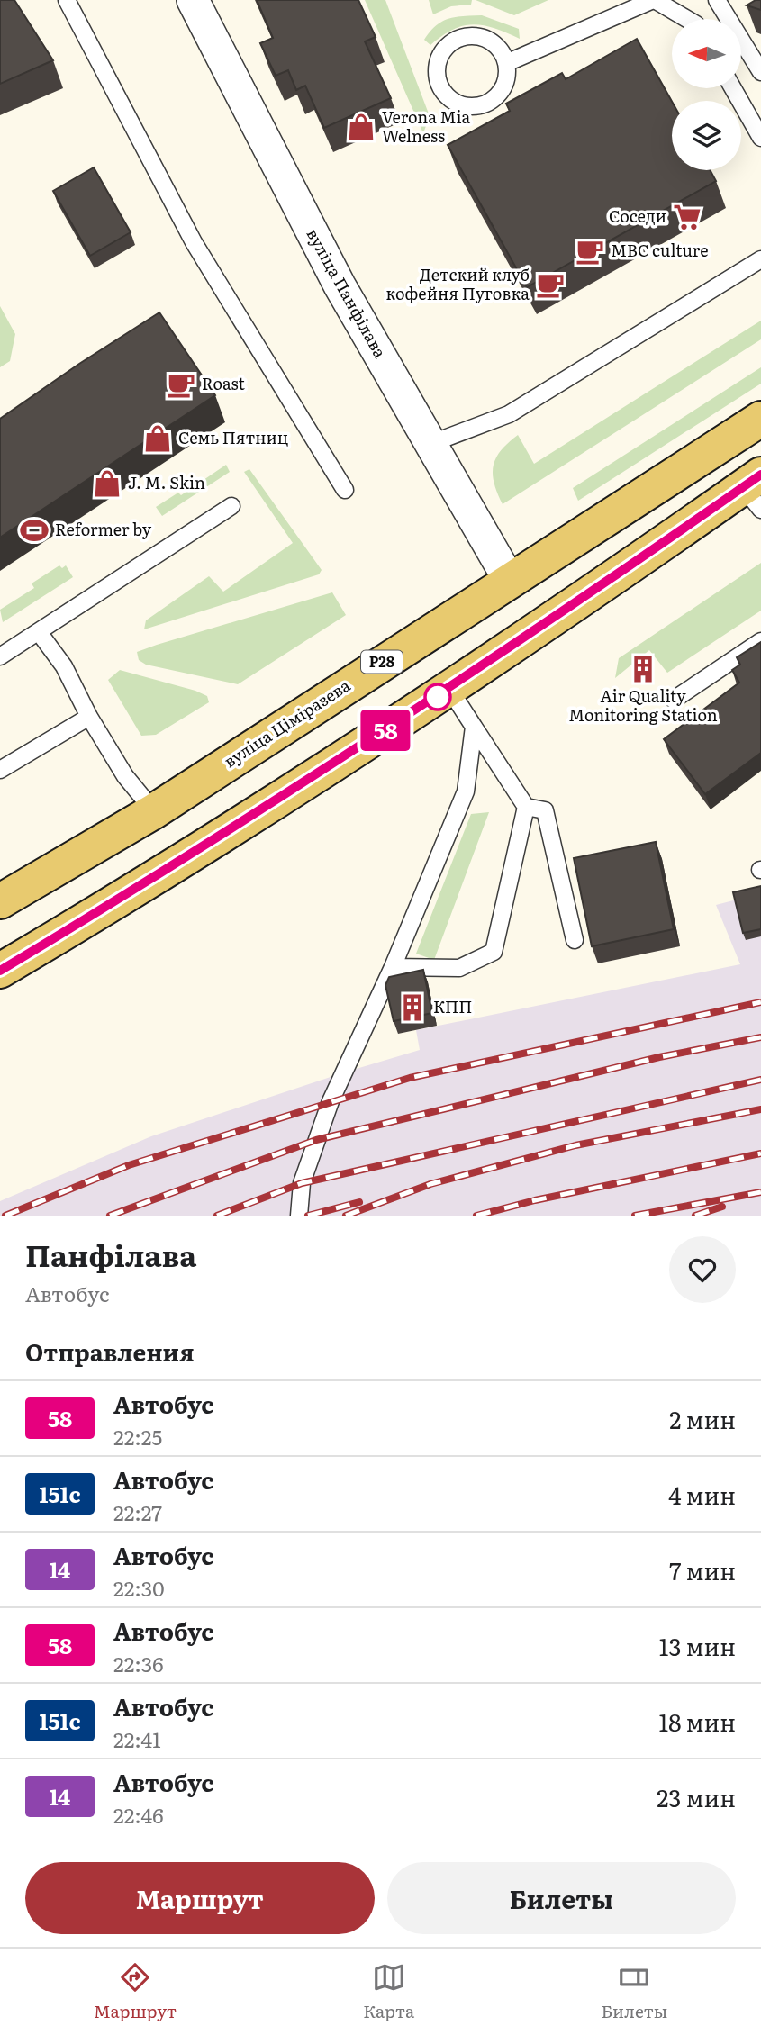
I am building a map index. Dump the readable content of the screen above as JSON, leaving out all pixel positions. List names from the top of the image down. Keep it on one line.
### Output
{"streets":{"main road":["Р28","вуліца Ціміразева"],"street":["вуліца Панфілава"]},"crossings":[["вуліца Панфілава","вуліца Ціміразева"]],"places":{"shop":["Verona Mia Welness","Семь Пятниц","J. M. Skin"],"supermarket":["Соседи"],"cafe":["MBC culture","Детский клуб кофейня Пуговка","Roast"],"sports":["Reformer by"],"building":["Air Quality Monitoring Station","КПП"]},"lines":["bus line 58"],"north":"left","page":{"on_map":"58","heading":[["Панфілава","Автобус"],"Отправления"],"list":[{"mark":"58","name":"Автобус","note":"22:25","value":"2 мин"},{"mark":"151с","name":"Автобус","note":"22:27","value":"4 мин"},{"mark":"14","name":"Автобус","note":"22:30","value":"7 мин"},{"mark":"58","name":"Автобус","note":"22:36","value":"13 мин"},{"mark":"151с","name":"Автобус","note":"22:41","value":"18 мин"},{"mark":"14","name":"Автобус","note":"22:46","value":"23 мин"}],"buttons":["Маршрут","Билеты"],"tabs":["Маршрут","Карта","Билеты"]}}
